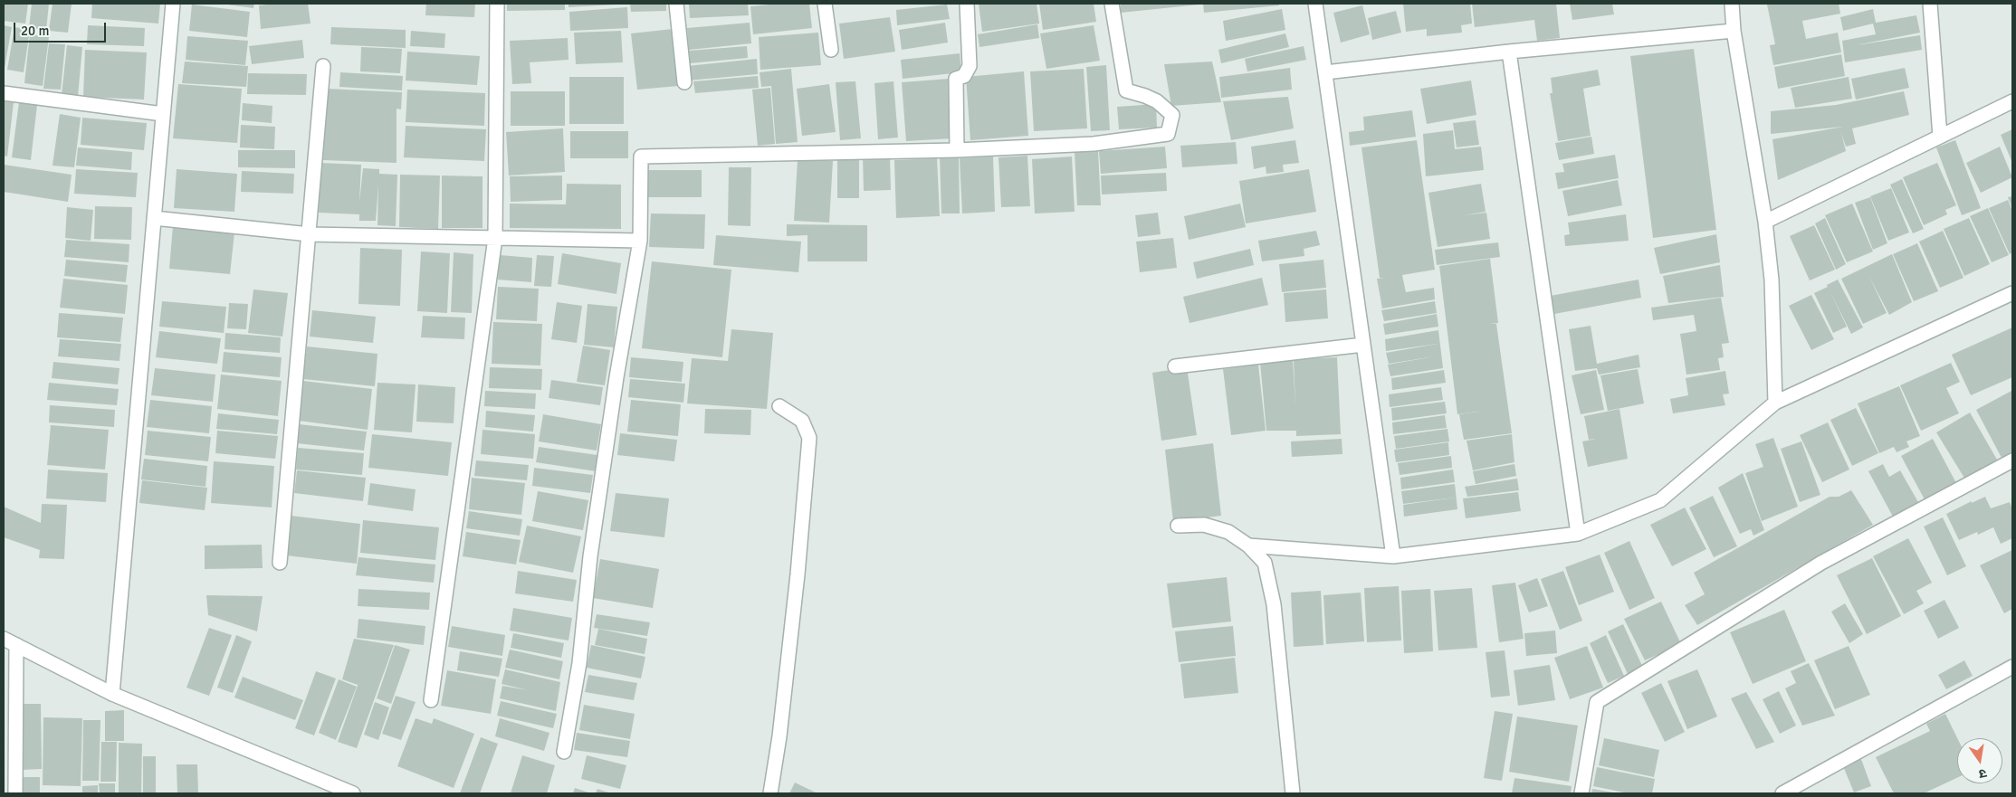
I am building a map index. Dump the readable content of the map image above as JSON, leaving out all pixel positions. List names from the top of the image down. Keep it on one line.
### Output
{"scale_bar":"20 m","north":"bottom"}
